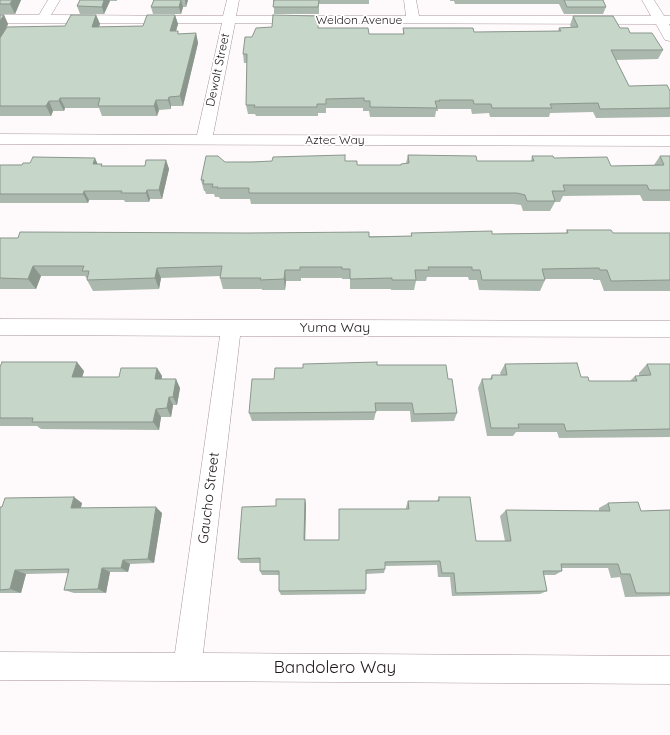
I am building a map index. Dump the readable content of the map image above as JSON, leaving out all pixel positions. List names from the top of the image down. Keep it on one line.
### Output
{"streets":{"street":["Weldon Avenue","Dewalt Street","Aztec Way","Yuma Way","Gaucho Street","Bandolero Way"]},"crossings":[["Weldon Avenue","Dewalt Street"],["Dewalt Street","Aztec Way"],["Yuma Way","Gaucho Street"],["Gaucho Street","Bandolero Way"]]}
